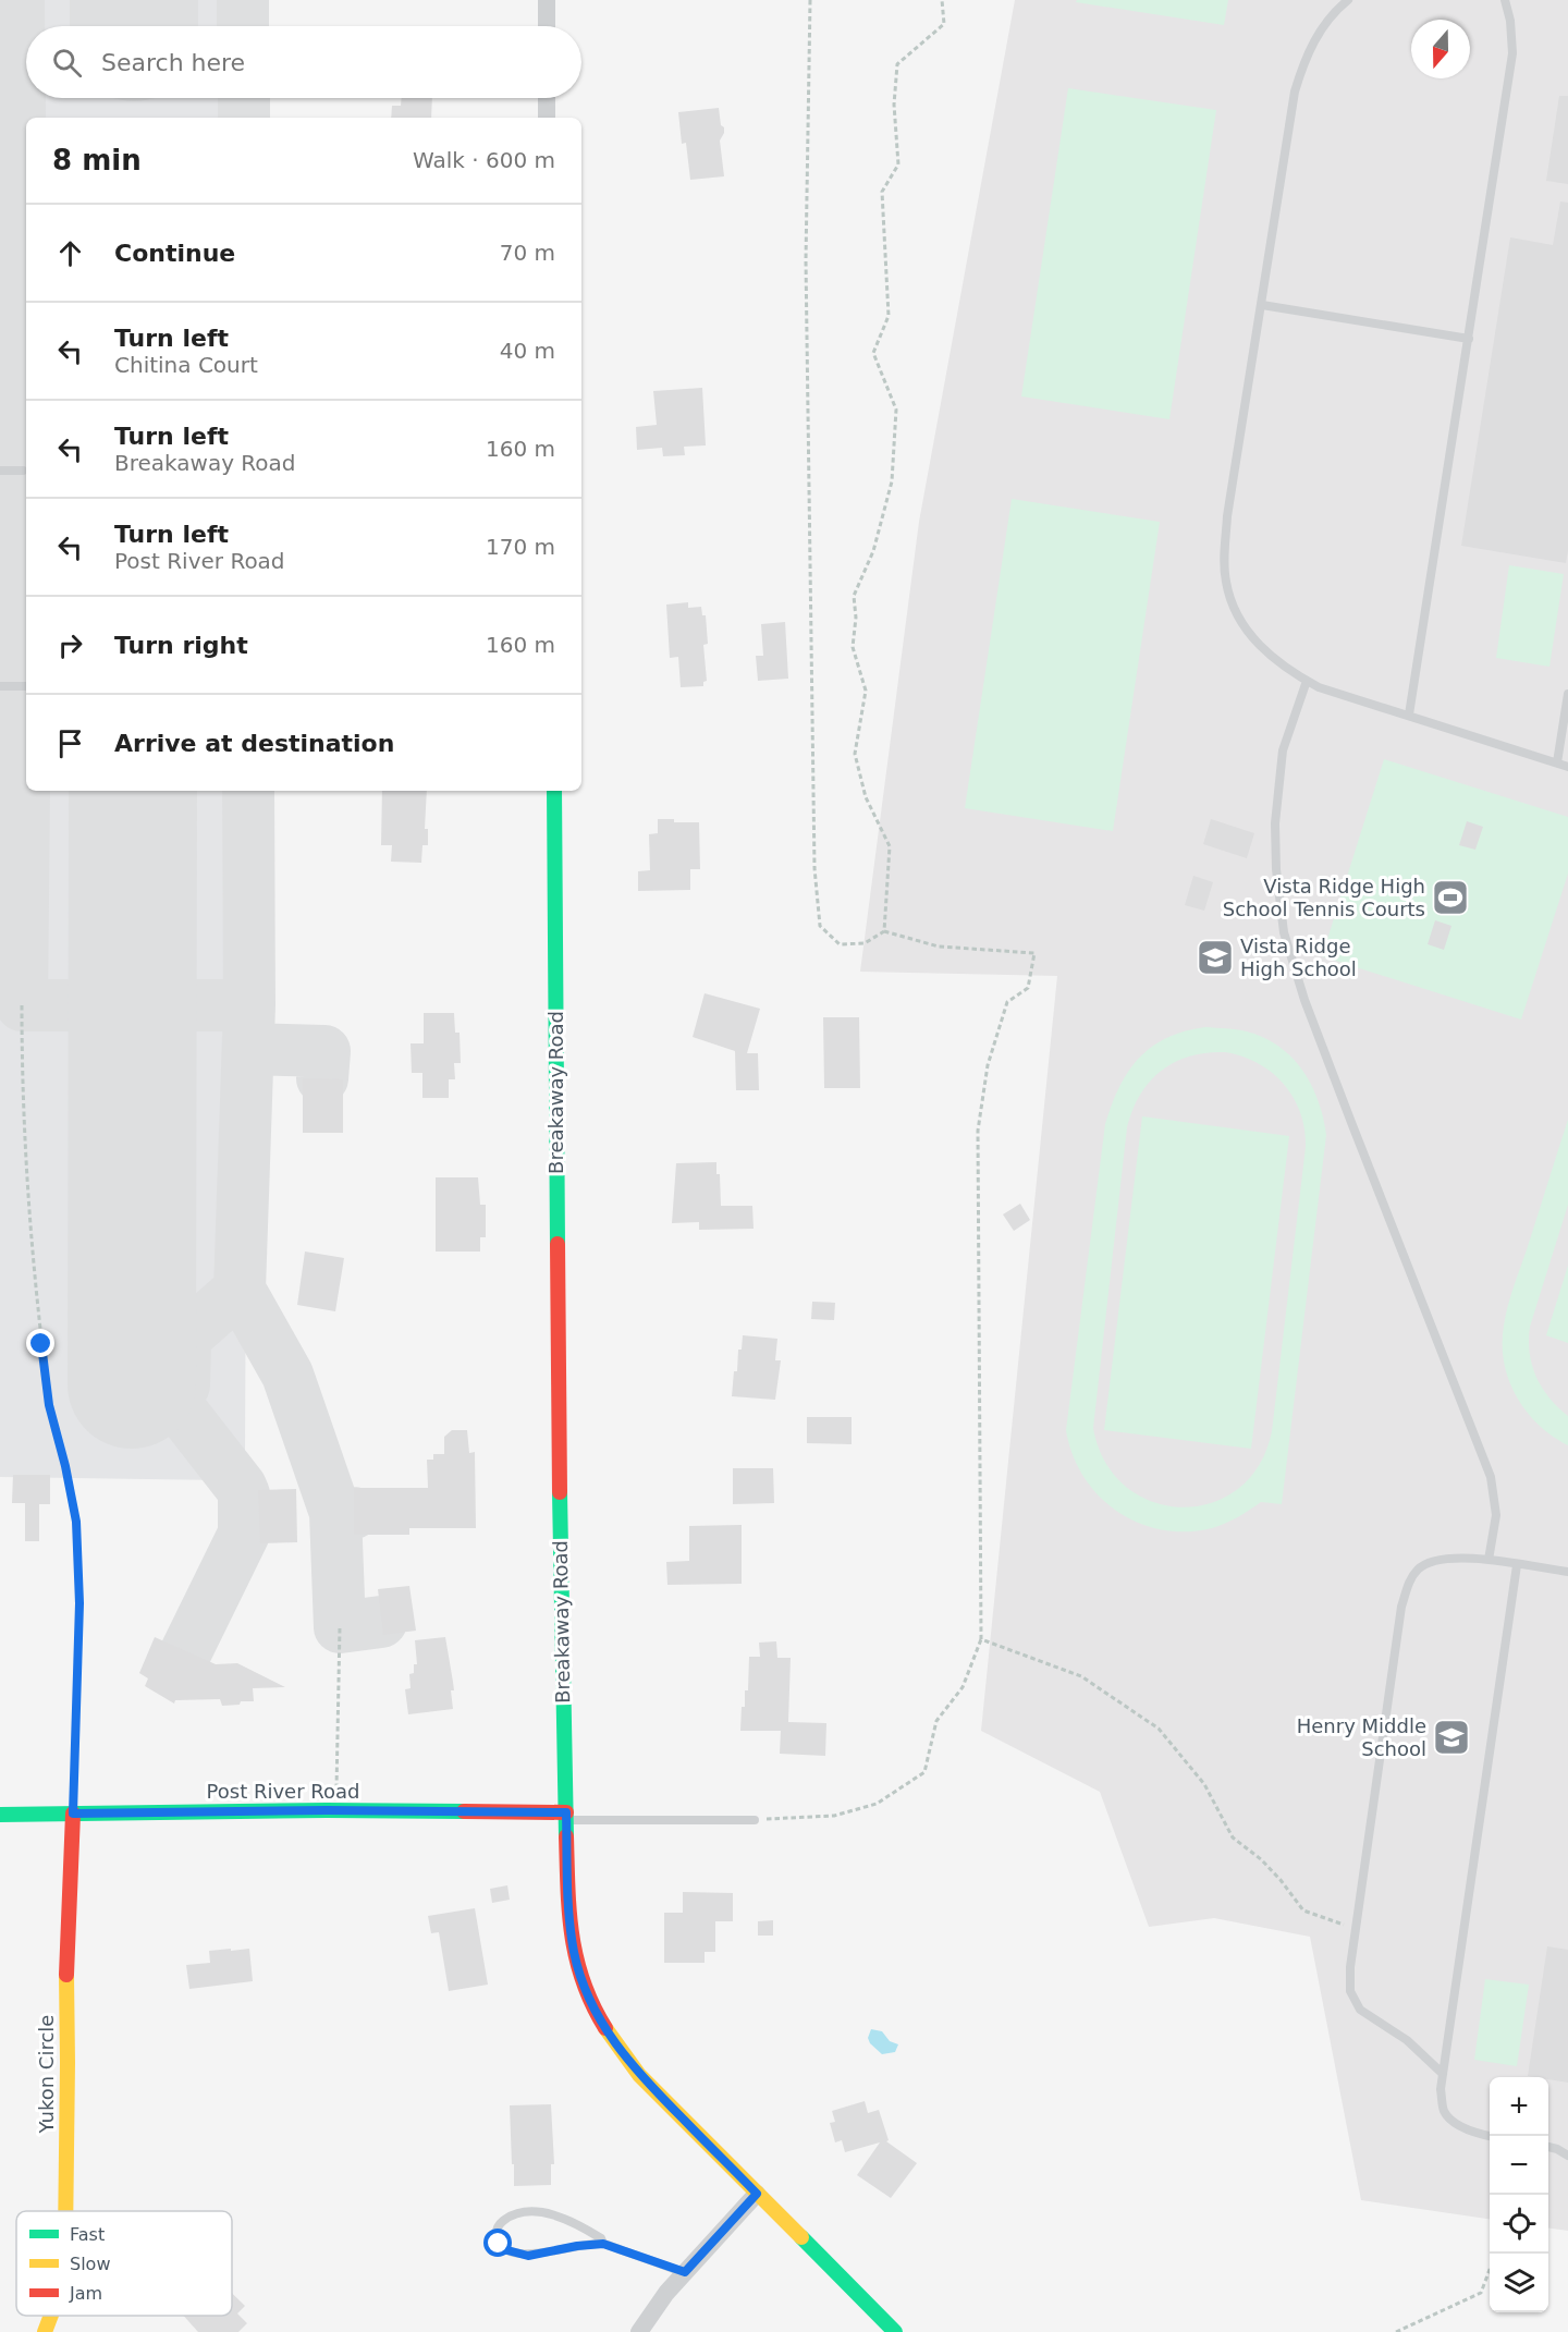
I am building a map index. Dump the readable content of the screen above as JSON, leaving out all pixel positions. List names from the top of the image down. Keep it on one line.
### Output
{"streets":{"street":["Breakaway Road","Post River Road","Yukon Circle"]},"crossings":[["Breakaway Road","Post River Road"],["Post River Road","Yukon Circle"]],"places":{"sports":["Vista Ridge High School Tennis Courts"],"school or university":["Vista Ridge High School","Henry Middle School"]},"legend":["Fast","Slow","Jam"],"north":"bottom","page":{"search":"Search here","heading":["8 min","Walk · 600 m"],"list":[["Continue","70 m"],["Turn left","Chitina Court","40 m"],["Turn left","Breakaway Road","160 m"],["Turn left","Post River Road","170 m"],["Turn right","160 m"],"Arrive at destination"],"map_buttons":["+","−"]}}
